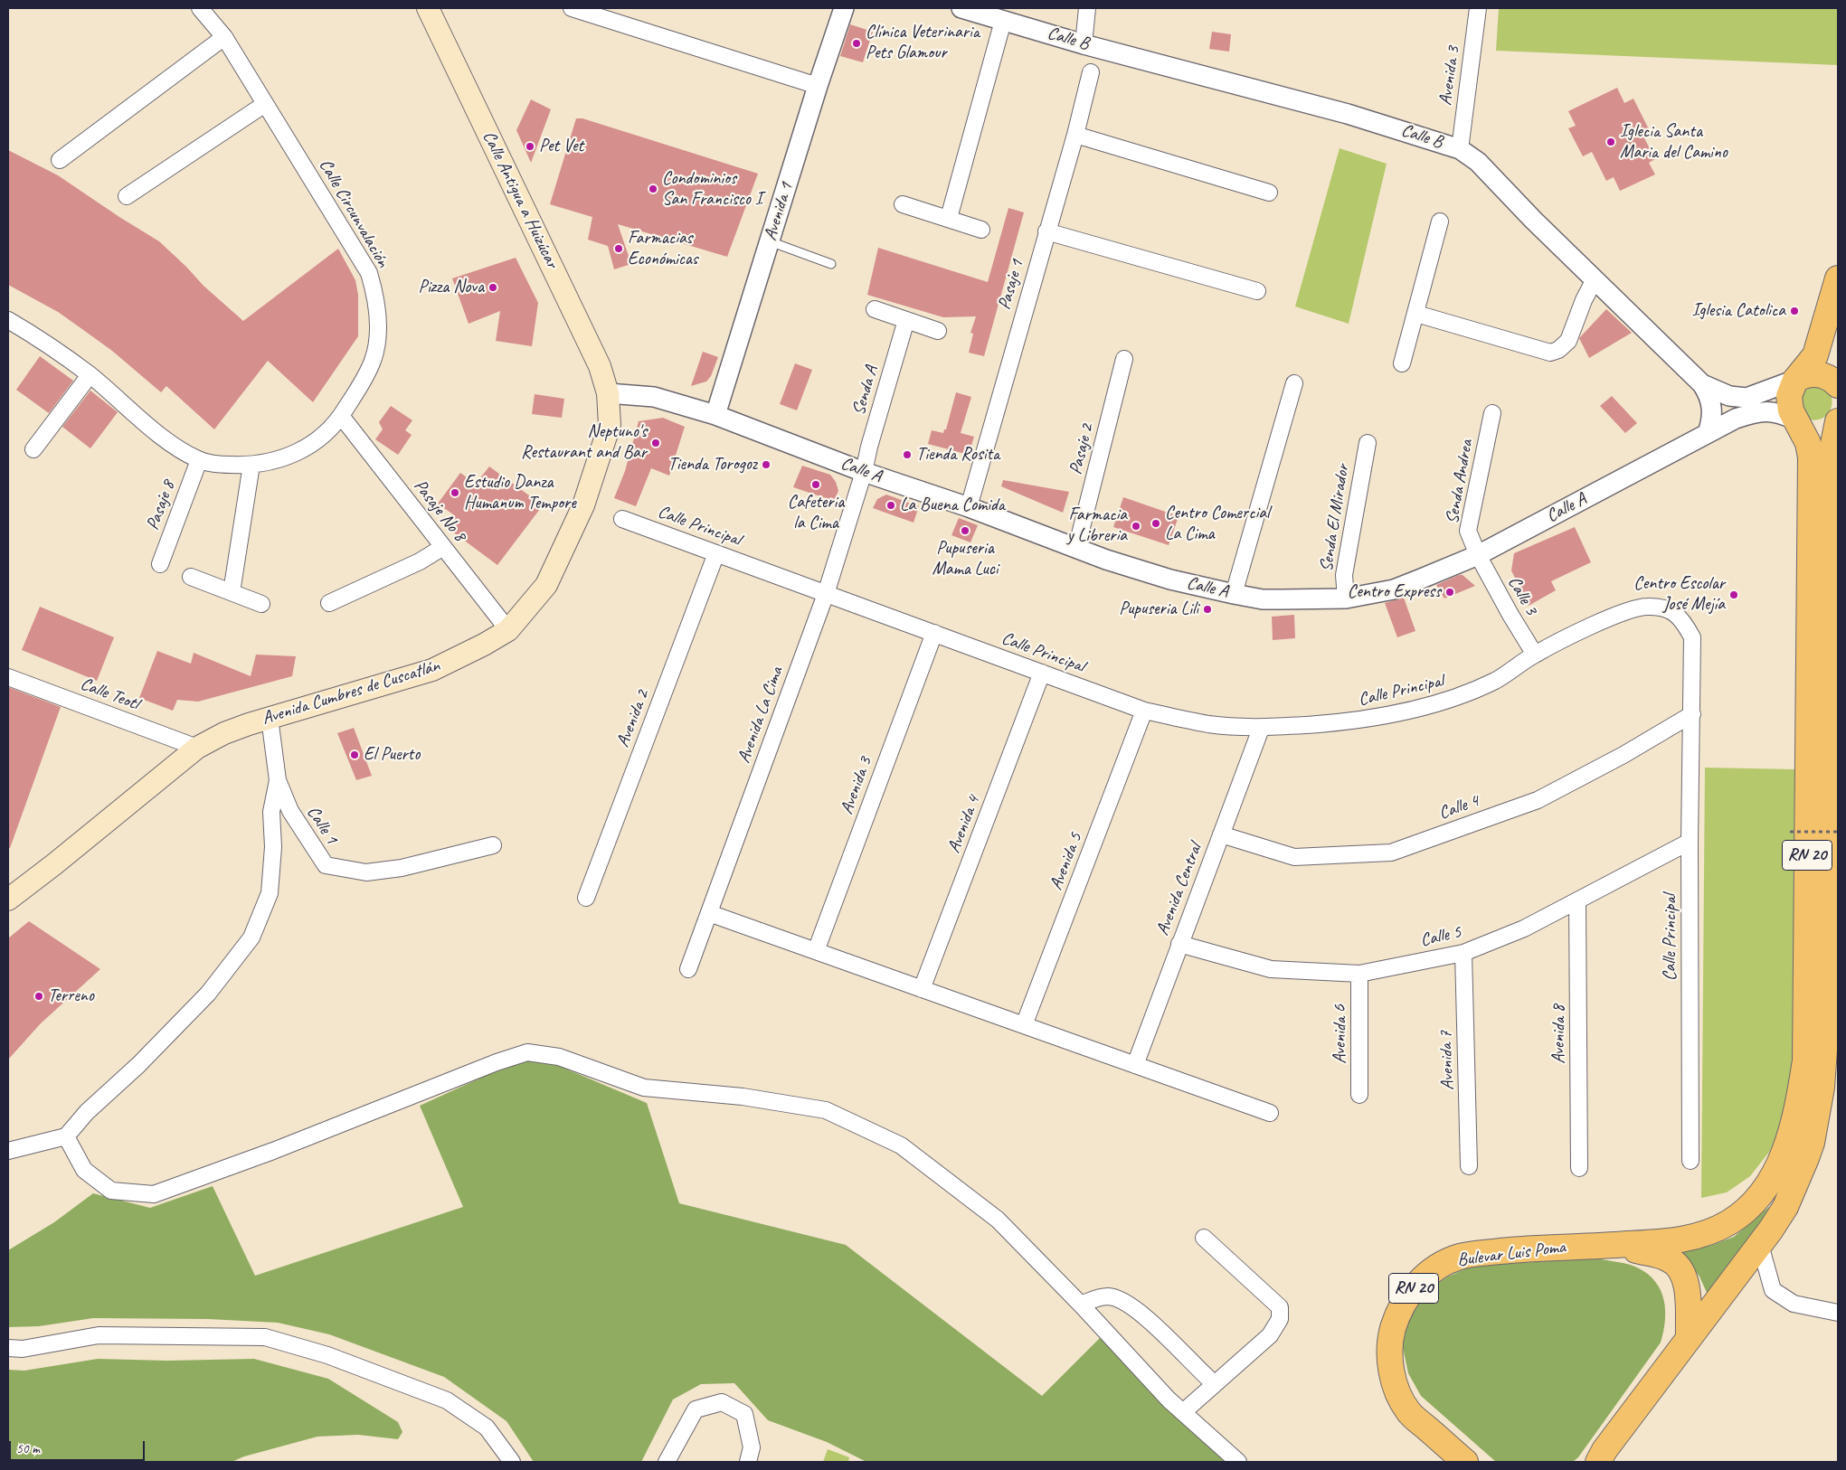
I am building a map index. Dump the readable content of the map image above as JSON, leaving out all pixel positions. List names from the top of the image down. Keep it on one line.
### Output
{"streets":{"highway":["RN 20","Bulevar Luis Poma"],"main road":["Calle Antigua a Huizúcar","Avenida Cumbres de Cuscatlán"],"street":["Calle B","Avenida 3","Avenida 1","Calle Circunvalación","Pasaje 1","Senda A","Pasaje 2","Calle A","Senda Andrea","Pasaje 8","Pasaje No 8","Senda El Mirador","Calle Principal","Calle 3","Calle Teotl","Avenida La Cima","Avenida 2","Calle 4","Avenida 4","Calle 1","Avenida 5","Avenida Central","Calle 5","Avenida 6","Avenida 8","Avenida 7"]},"crossings":[["Calle B","Avenida 3"],["Calle B","RN 20"],["Avenida 3","Calle Principal"],["Calle Antigua a Huizúcar","Calle A"],["Calle Antigua a Huizúcar","Avenida Cumbres de Cuscatlán"],["Avenida 1","Calle A"],["Calle Circunvalación","Pasaje 8"],["Calle Circunvalación","Pasaje No 8"],["Pasaje 1","Calle A"],["Senda A","Calle A"],["Senda A","Avenida La Cima"],["Pasaje 2","Calle A"],["Calle A","Senda Andrea"],["Calle A","Senda El Mirador"],["Calle A","Calle 3"],["Calle A","Avenida Cumbres de Cuscatlán"],["Calle A","Avenida La Cima"],["Calle A","RN 20"],["Senda Andrea","Calle 3"],["Pasaje No 8","Avenida Cumbres de Cuscatlán"],["Calle Principal","Calle 3"],["Calle Principal","Avenida La Cima"],["Calle Principal","Avenida 2"],["Calle Principal","Calle 4"],["Calle Principal","Avenida 4"],["Calle Principal","Avenida 5"],["Calle Principal","Avenida Central"],["Calle Principal","Calle 5"],["Avenida Cumbres de Cuscatlán","Calle Teotl"],["Avenida Cumbres de Cuscatlán","Calle 1"],["Calle 4","Avenida Central"],["RN 20","Bulevar Luis Poma"],["Avenida Central","Calle 5"],["Calle 5","Avenida 6"],["Calle 5","Avenida 8"],["Calle 5","Avenida 7"]],"places":["Clínica Veterinaria Pets Glamour","Iglecia Santa Maria del Camino","Pet Vet","Condominios San Francisco I","Farmacias Económicas","Pizza Nova","Iglesia Catolica","Neptuno's Restaurant and Bar","Tienda Rosita","Tienda Torogoz","Cafeteria la Cima","Estudio Danza Humanum Tempore","La Buena Comida","Centro Comercial La Cima","Farmacia y Libreria","Pupuseria Mama Luci","Centro Express","Centro Escolar José Mejía","Pupuseria Lili","El Puerto","Terreno"],"scale_bar":"50 m"}
